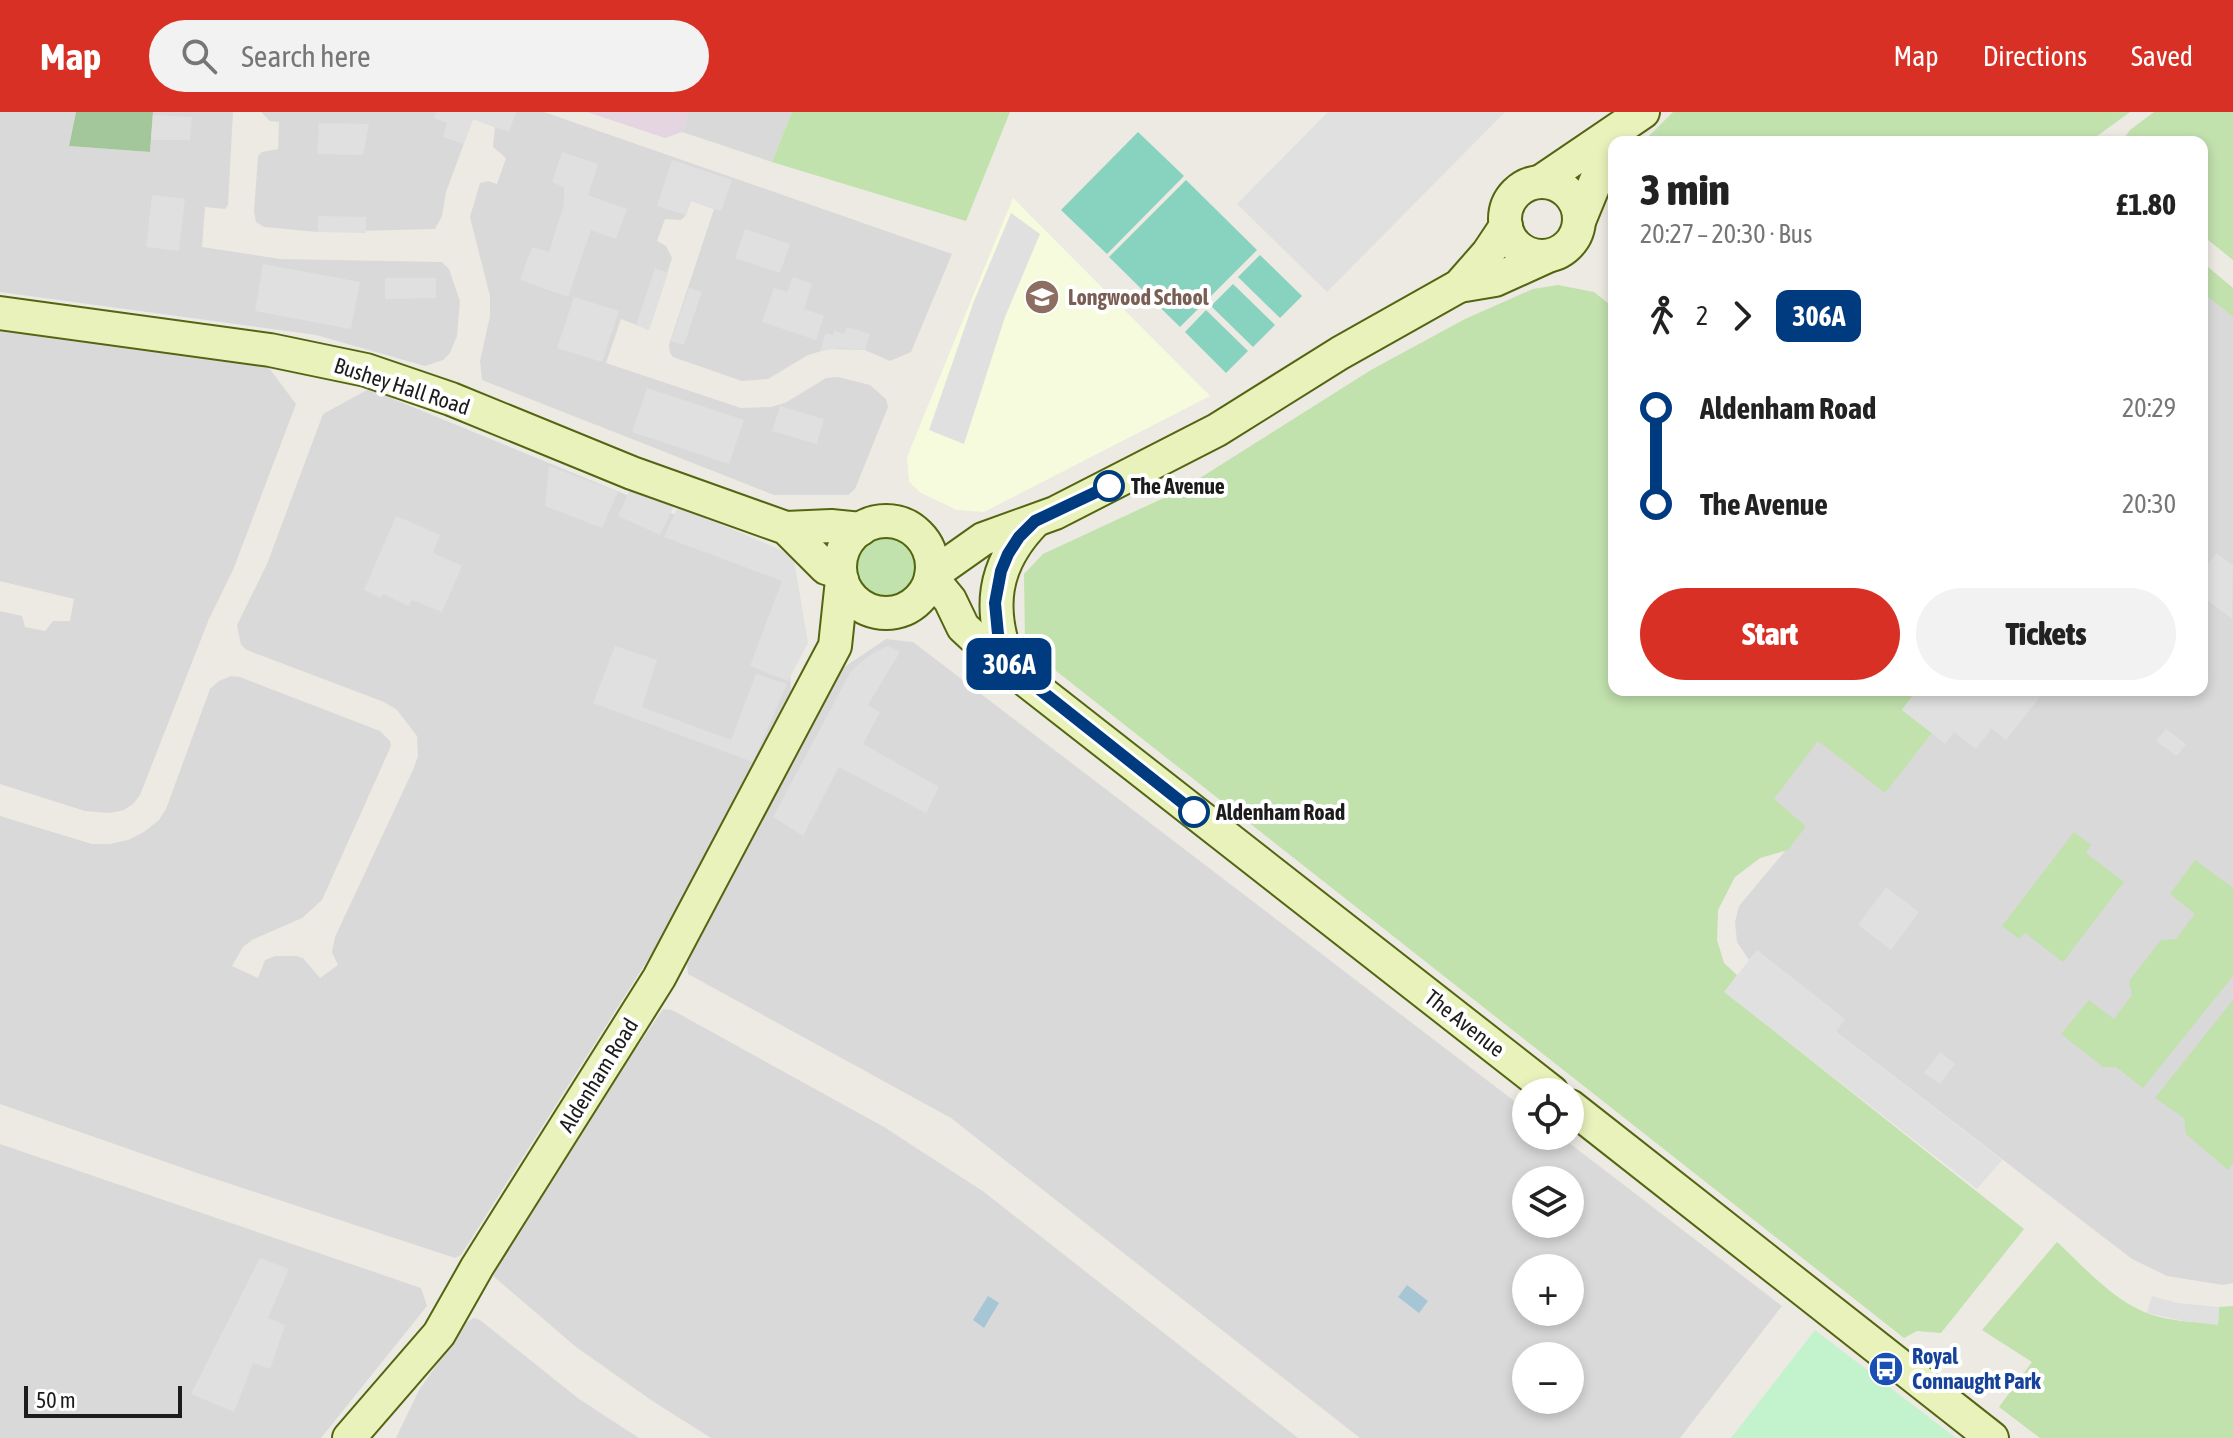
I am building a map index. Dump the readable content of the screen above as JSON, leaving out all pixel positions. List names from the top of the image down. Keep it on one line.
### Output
{"streets":{"main road":["Bushey Hall Road","The Avenue","Aldenham Road"]},"crossings":[["Bushey Hall Road","The Avenue"],["Bushey Hall Road","Aldenham Road"],["The Avenue","Aldenham Road"]],"places":{"school or university":["Longwood School"],"other":["The Avenue","Aldenham Road"],"bus stop":["Royal Connaught Park"]},"lines":["bus line 306A"],"scale_bar":"50 m","page":{"header":"Map","search":"Search here","nav":["Map","Directions","Saved"],"on_map":"306A","heading":["3 min","20:27 – 20:30 · Bus","£1.80"],"legs":["2","306A"],"list":[{"name":"Aldenham Road","value":"20:29"},{"name":"The Avenue","value":"20:30"}],"buttons":["Start","Tickets"],"map_buttons":["+","−"],"scale":"50 m"}}
